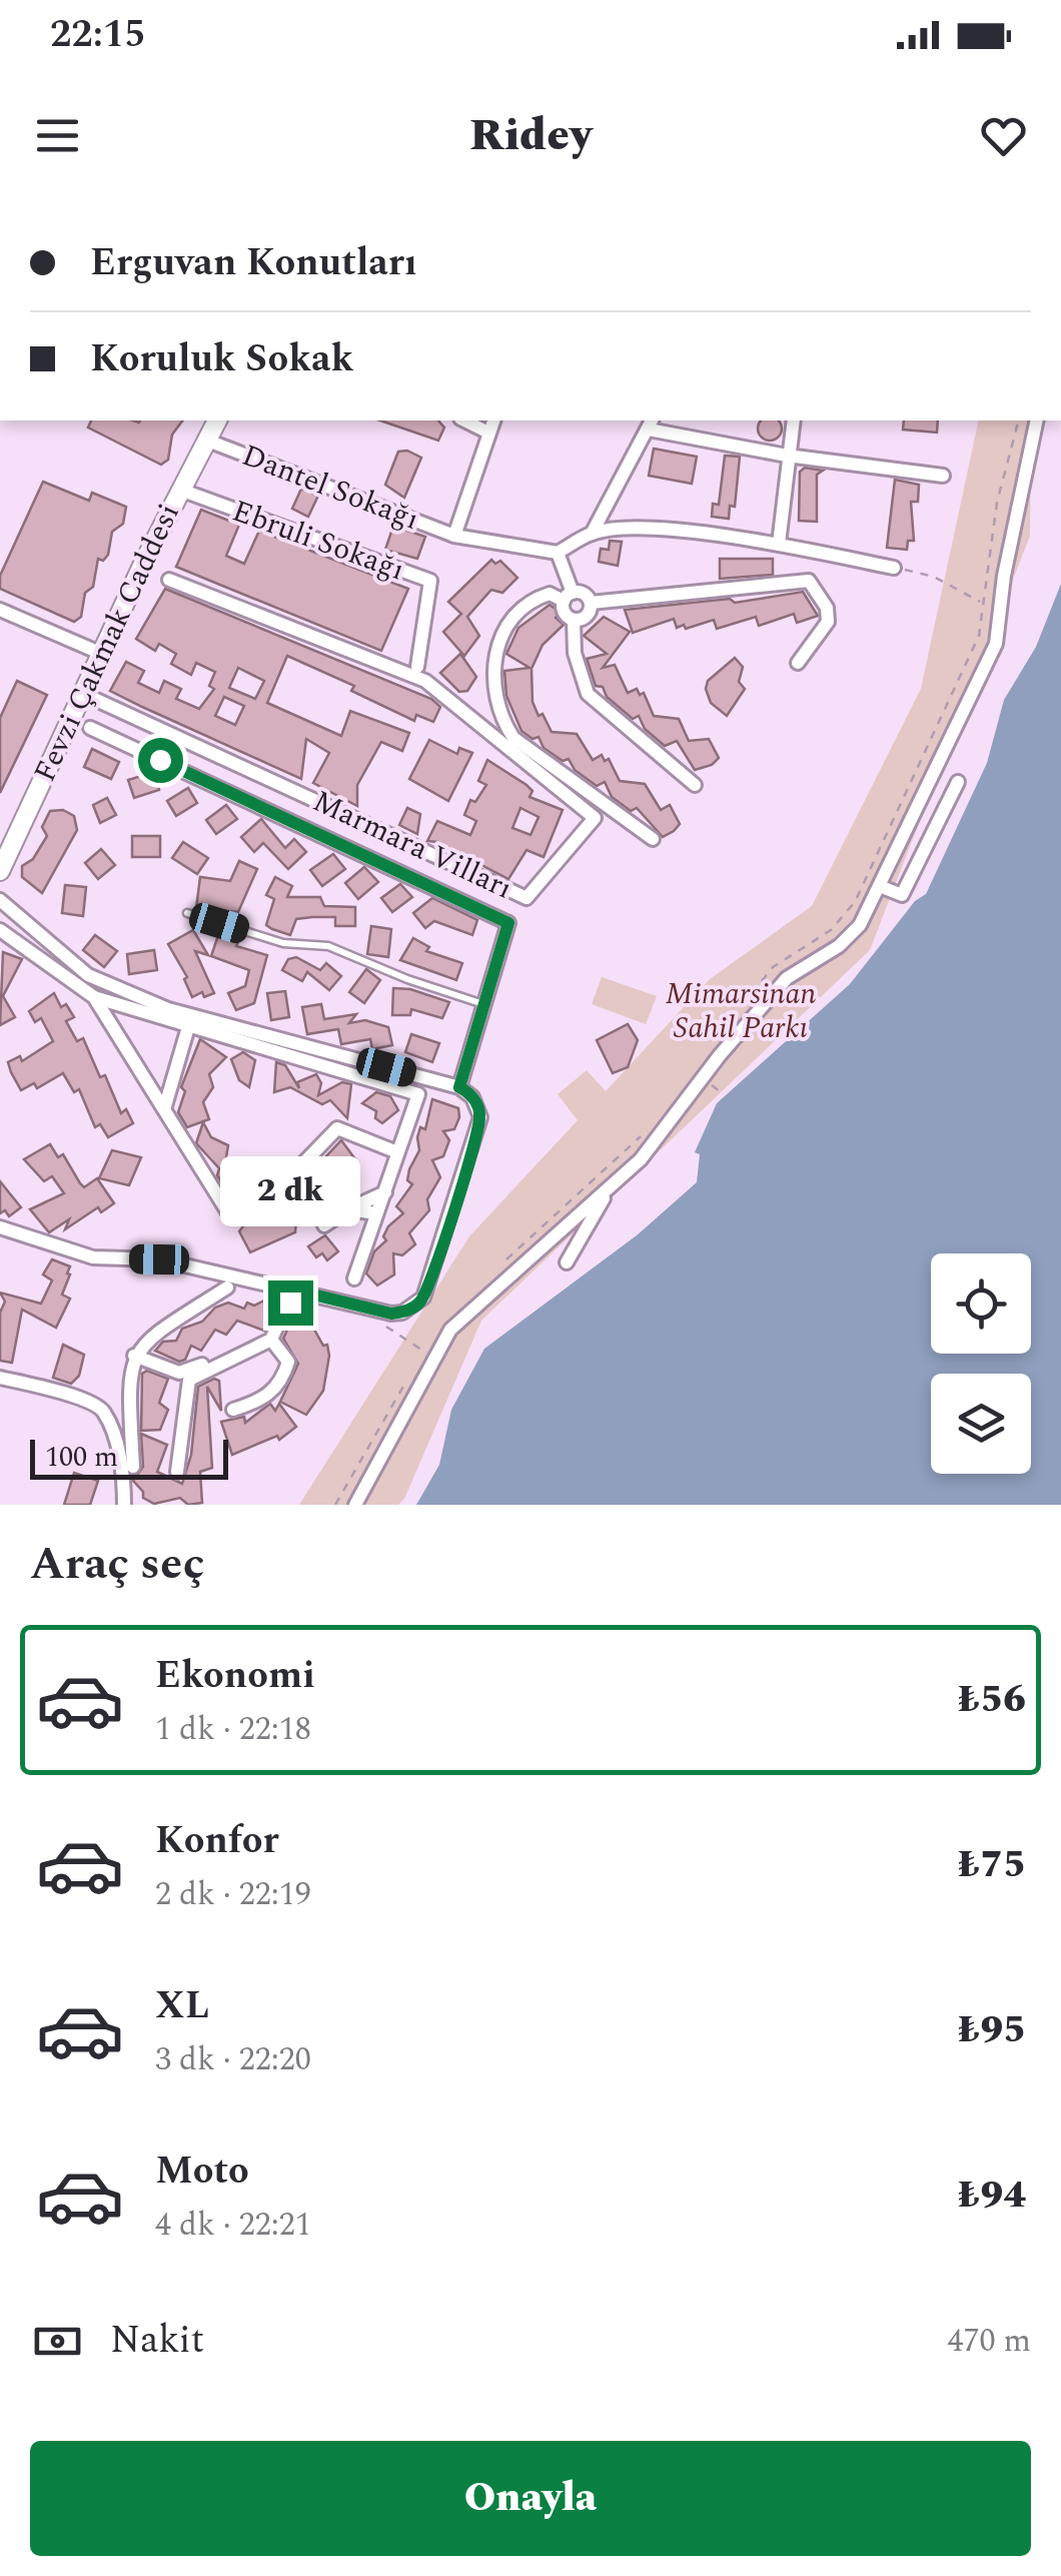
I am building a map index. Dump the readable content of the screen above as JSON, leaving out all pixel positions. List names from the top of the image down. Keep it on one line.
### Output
{"streets":{"street":["Dantel Sokağı","Ebruli Sokağı","Fevzi Çakmak Caddesi","Marmara Vilları"]},"crossings":[["Dantel Sokağı","Fevzi Çakmak Caddesi"],["Ebruli Sokağı","Fevzi Çakmak Caddesi"],["Fevzi Çakmak Caddesi","Marmara Vilları"]],"parks":["Mimarsinan Sahil Parkı"],"scale_bar":"100 m","page":{"status":"22:15","header":"Ridey","banner":["Erguvan Konutları","Koruluk Sokak"],"bubble":"2 dk","scale":"100 m","heading":"Araç seç","list":[{"name":"Ekonomi","note":"1 dk · 22:18","value":"₺56"},{"name":"Konfor","note":"2 dk · 22:19","value":"₺75"},{"name":"XL","note":"3 dk · 22:20","value":"₺95"},{"name":"Moto","note":"4 dk · 22:21","value":"₺94"}],"pay":["Nakit","470 m"],"buttons":"Onayla"}}
